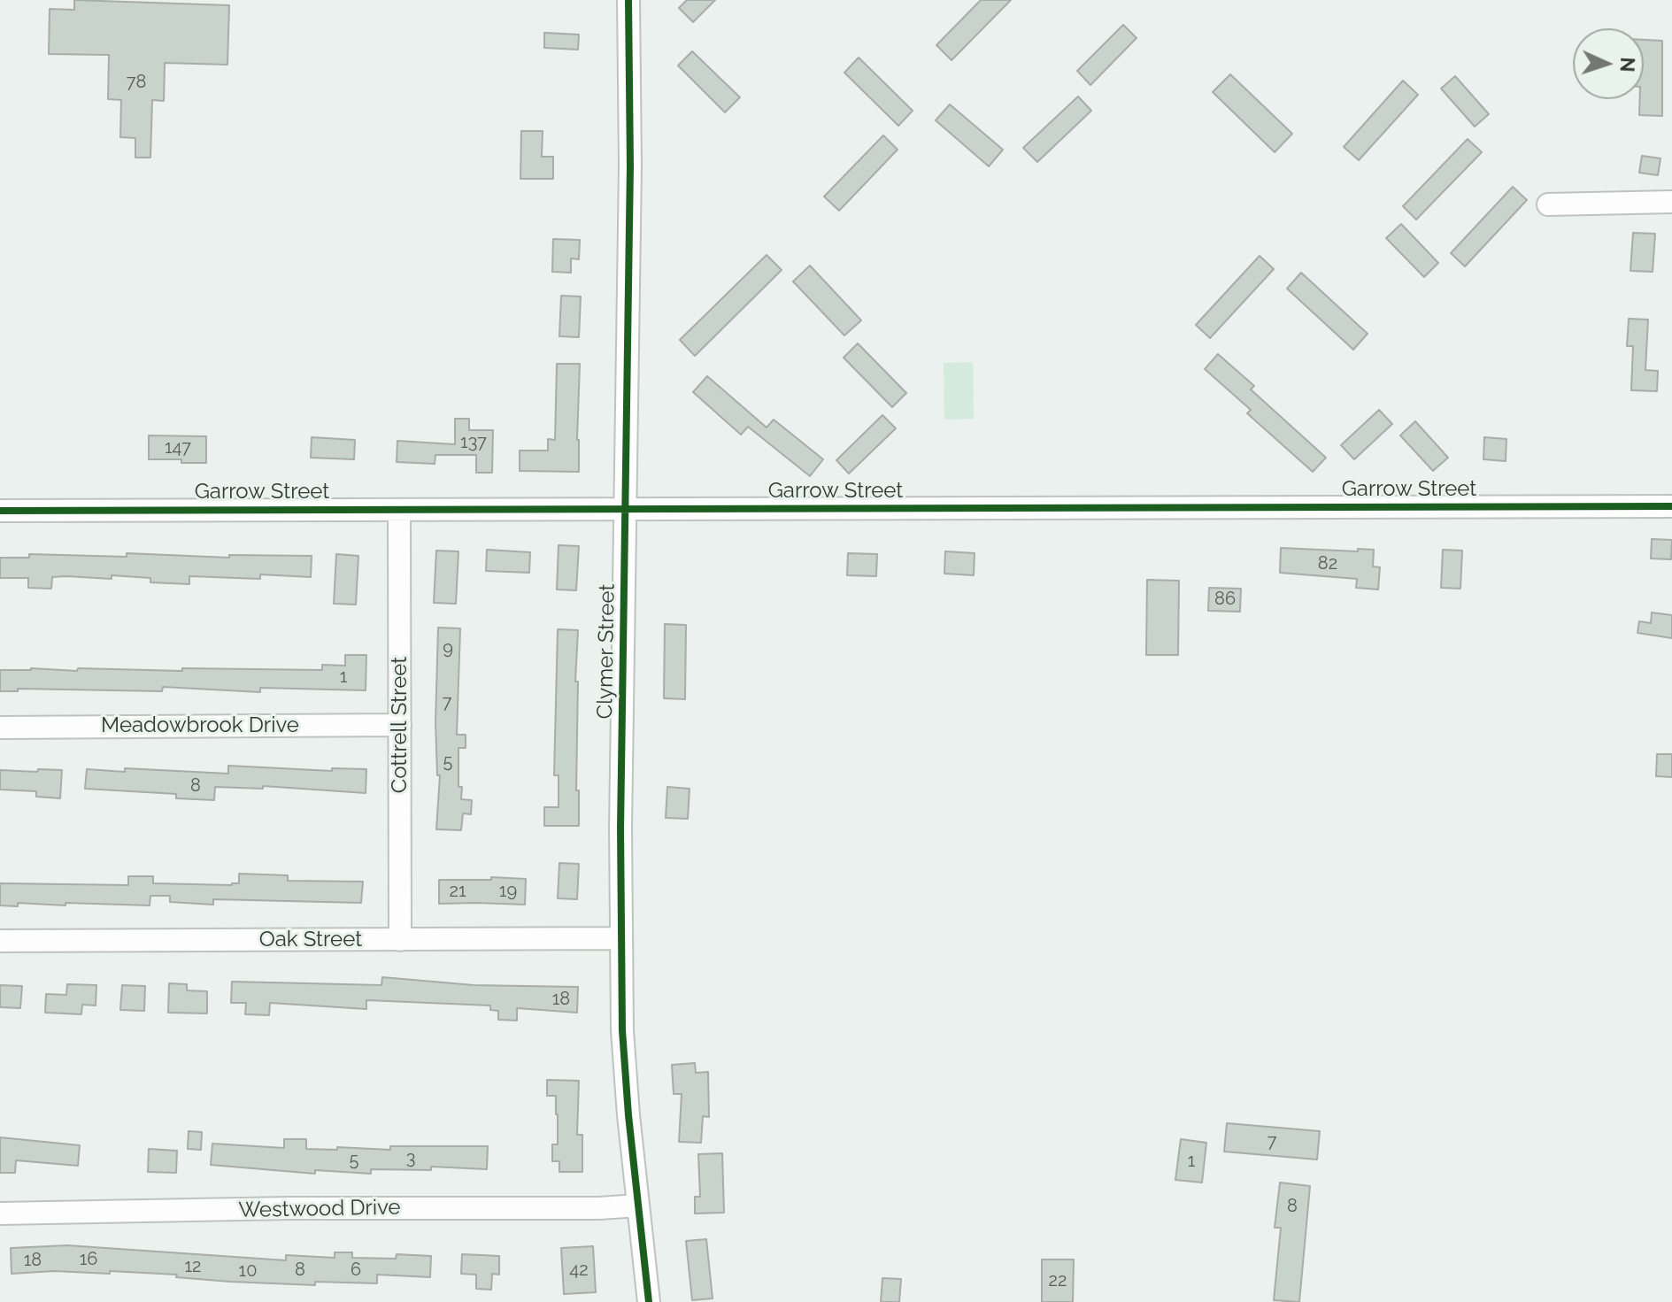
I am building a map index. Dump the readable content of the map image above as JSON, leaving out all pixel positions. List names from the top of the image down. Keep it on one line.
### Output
{"streets":{"street":["Garrow Street","Clymer Street","Cottrell Street","Meadowbrook Drive","Oak Street","Westwood Drive"]},"crossings":[["Garrow Street","Clymer Street"],["Garrow Street","Cottrell Street"],["Clymer Street","Oak Street"],["Clymer Street","Westwood Drive"],["Cottrell Street","Meadowbrook Drive"],["Cottrell Street","Oak Street"]],"house_numbers":["78","137","147","82","86","9","1","7","5","8","21","19","18","7","3","5","1","8","16","18","12","8","6","42","10","22"],"north":"right"}
